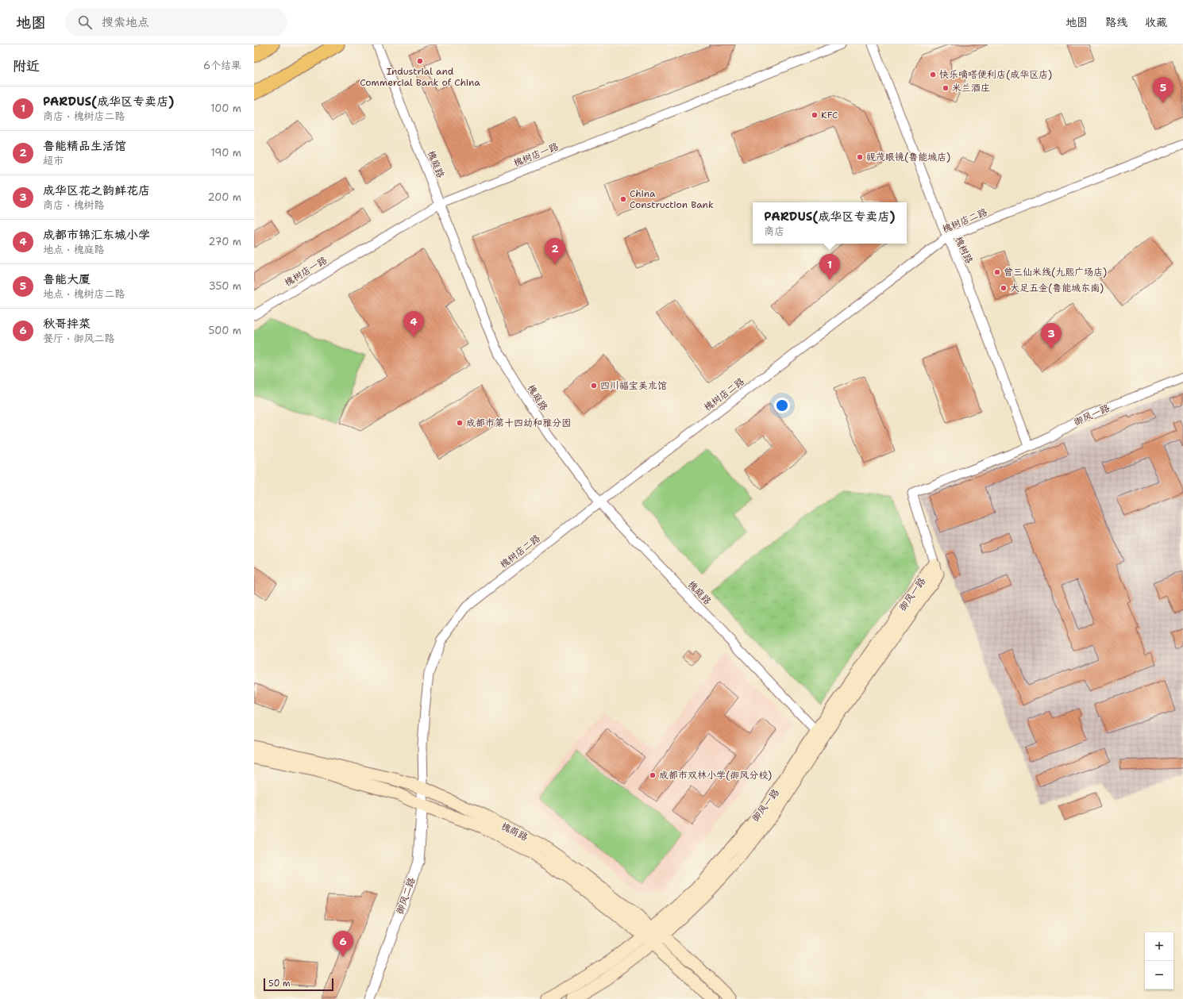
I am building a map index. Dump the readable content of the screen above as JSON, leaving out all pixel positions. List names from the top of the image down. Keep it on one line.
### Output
{"streets":{"main road":["御风一路","槐荫路"],"street":["槐树店一路","槐庭路","槐树店二路","槐树路","御风二路"]},"crossings":[["槐树店一路","槐庭路"],["槐庭路","槐树店二路"],["槐庭路","御风一路"],["槐树店二路","槐树路"],["槐树店二路","槐荫路"],["槐树店二路","御风二路"],["槐树路","御风一路"],["御风一路","槐荫路"],["槐荫路","御风二路"]],"places":["Industrial and Commercial Bank of China","快乐嘀嗒便利店(成华区店)","米兰酒庄","KFC","视茂眼镜(鲁能城店)","China Construction Bank","曾三仙米线(九熙广场店)","大足五金(鲁能城东南)","四川福宝美术馆","成都市第十四幼和雅分园","成都市双林小学(御风分校)"],"scale_bar":"50 m","page":{"header":"地图","search":"搜索地点","nav":["地图","路线","收藏"],"heading":["附近","6个结果"],"pins":["5","2","1","4","3","6"],"list":[{"mark":"1","name":"PARDUS(成华区专卖店)","note":"商店 · 槐树店二路","value":"100 m"},{"mark":"2","name":"鲁能精品生活馆","note":"超市","value":"190 m"},{"mark":"3","name":"成华区花之韵鲜花店","note":"商店 · 槐树路","value":"200 m"},{"mark":"4","name":"成都市锦汇东城小学","note":"地点 · 槐庭路","value":"270 m"},{"mark":"5","name":"鲁能大厦","note":"地点 · 槐树店二路","value":"350 m"},{"mark":"6","name":"秋哥拌菜","note":"餐厅 · 御风二路","value":"500 m"}],"popup":["PARDUS(成华区专卖店)","商店"],"map_buttons":["+","−"],"scale":"50 m"}}
